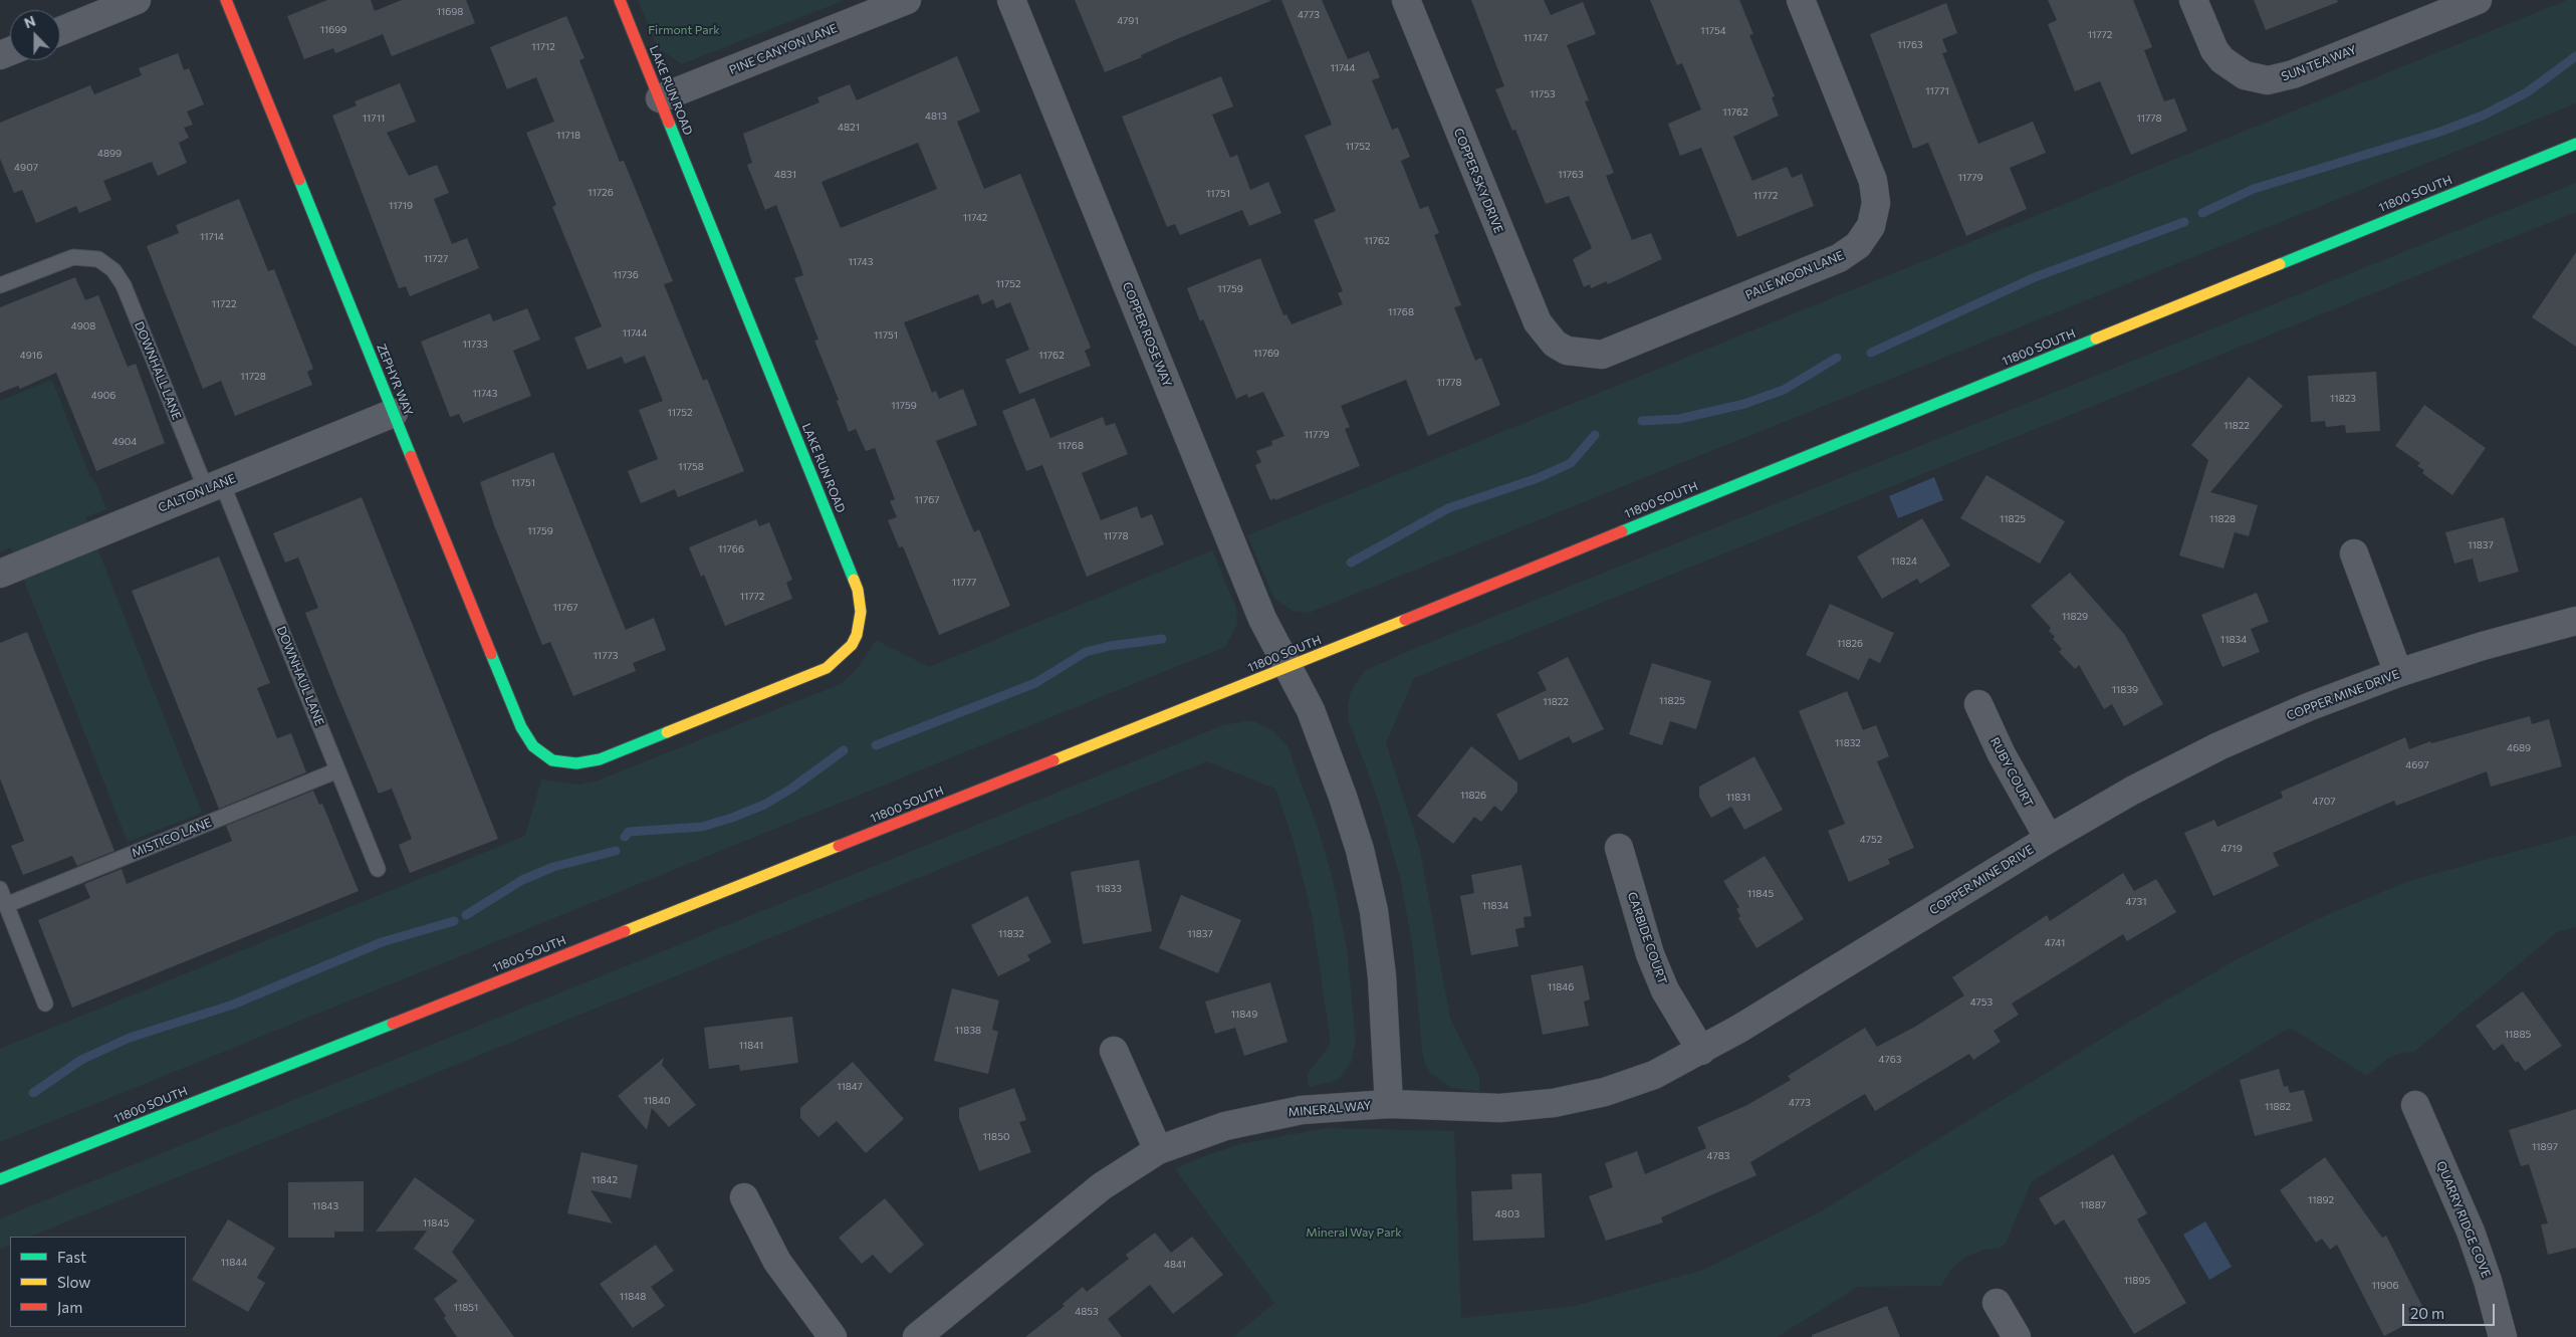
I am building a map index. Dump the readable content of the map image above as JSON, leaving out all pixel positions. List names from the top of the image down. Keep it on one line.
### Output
{"streets":{"main road":["LAKE RUN ROAD","11800 SOUTH","ZEPHYR WAY"],"street":["PINE CANYON LANE","SUN TEA WAY","COPPER SKY DRIVE","PALE MOON LANE","COPPER ROSE WAY","CALTON LANE","COPPER MINE DRIVE","RUBY COURT","CARBIDE COURT","MINERAL WAY","QUARRY RIDGE COVE"],"lane":["DOWNHALL LANE","DOWNHAUL LANE","MISTICO LANE"]},"crossings":[["PINE CANYON LANE","LAKE RUN ROAD"],["LAKE RUN ROAD","ZEPHYR WAY"],["COPPER SKY DRIVE","PALE MOON LANE"],["11800 SOUTH","COPPER ROSE WAY"],["11800 SOUTH","MINERAL WAY"],["COPPER ROSE WAY","MINERAL WAY"],["DOWNHALL LANE","CALTON LANE"],["DOWNHALL LANE","DOWNHAUL LANE"],["ZEPHYR WAY","CALTON LANE"],["CALTON LANE","DOWNHAUL LANE"],["DOWNHAUL LANE","MISTICO LANE"],["COPPER MINE DRIVE","RUBY COURT"],["COPPER MINE DRIVE","CARBIDE COURT"],["COPPER MINE DRIVE","MINERAL WAY"]],"parks":["Firmont Park","Mineral Way Park"],"house_numbers":["11698","4773","4791","11699","11754","11772","11747","11763","11712","11744","11771","11753","11762","4813","11711","11778","4821","11718","11752","4899","4907","4831","11763","11779","11726","11751","11772","11719","11742","11714","11762","11727","11743","11736","11752","11759","11722","11768","4908","11744","11751","11733","11769","4916","11762","11728","11778","11743","4906","11823","11759","11752","11822","11779","4904","11768","11758","11751","11767","11825","11828","11759","11778","11837","11766","11824","11777","11772","11767","11829","11834","11826","11773","11839","11825","11822","11832","4689","4697","11826","11831","4707","4752","4719","11833","11845","4731","11834","11832","11837","4741","11846","4753","11849","11838","11885","11841","4763","11847","11840","4773","11882","11850","11897","4783","11842","11892","11887","11843","4803","11845","11844","4841","11895","11906","11848","11851","4853"],"legend":["Fast","Slow","Jam"],"scale_bar":"20 m","north":"top"}
